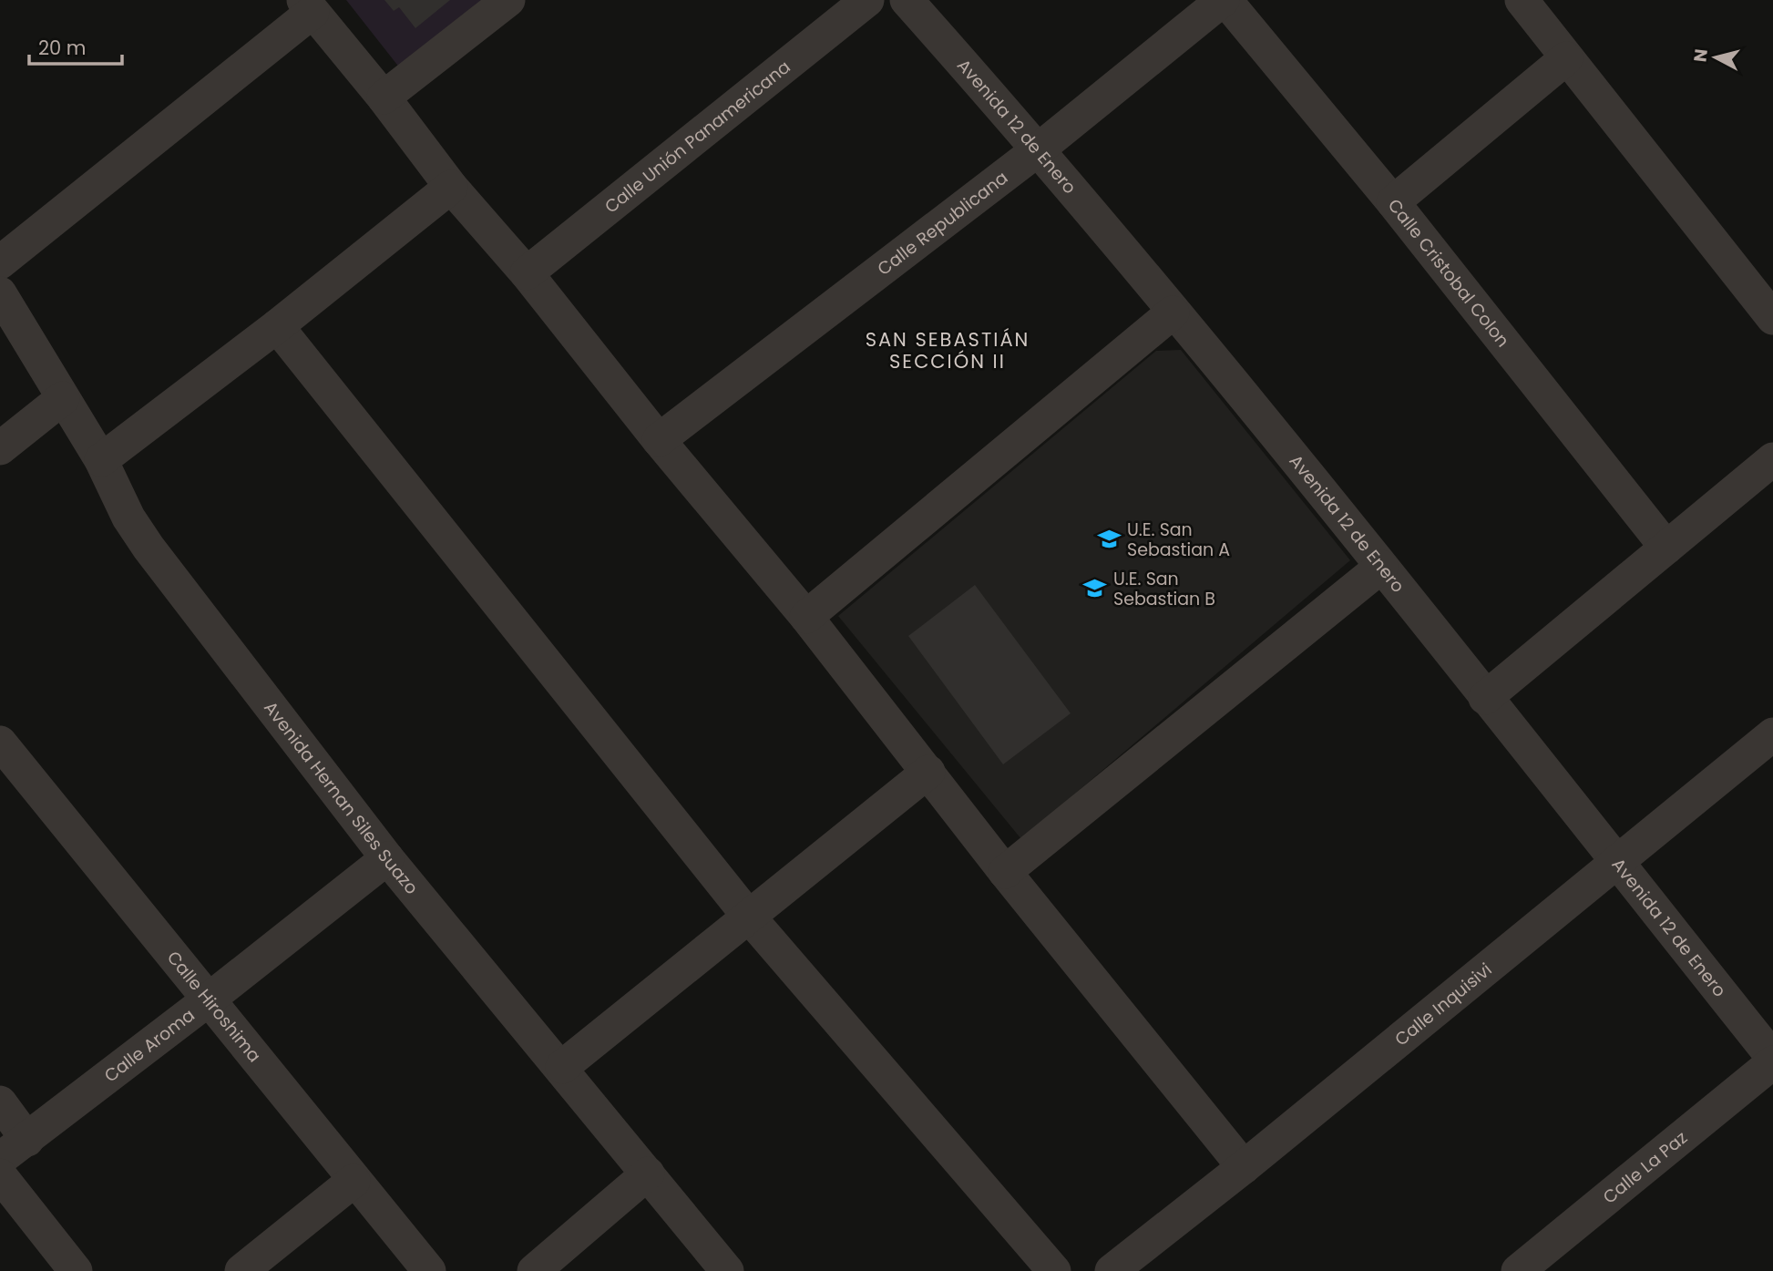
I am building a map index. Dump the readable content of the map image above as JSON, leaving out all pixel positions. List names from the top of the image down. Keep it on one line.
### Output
{"streets":{"street":["Avenida 12 de Enero","Calle Unión Panamericana","Calle Republicana","Calle Cristobal Colon","Avenida Hernan Siles Suazo","Calle Inquisivi","Calle Hiroshima","Calle Aroma","Calle La Paz"]},"crossings":[["Avenida 12 de Enero","Calle Republicana"],["Avenida 12 de Enero","Calle Inquisivi"],["Avenida 12 de Enero","Calle La Paz"],["Calle Republicana","Calle Cristobal Colon"],["Avenida Hernan Siles Suazo","Calle Aroma"],["Calle Hiroshima","Calle Aroma"]],"districts":["SAN SEBASTIÁN SECCIÓN II"],"places":{"school or university":["U.E. San Sebastian A","U.E. San Sebastian B"]},"scale_bar":"20 m","north":"left"}
